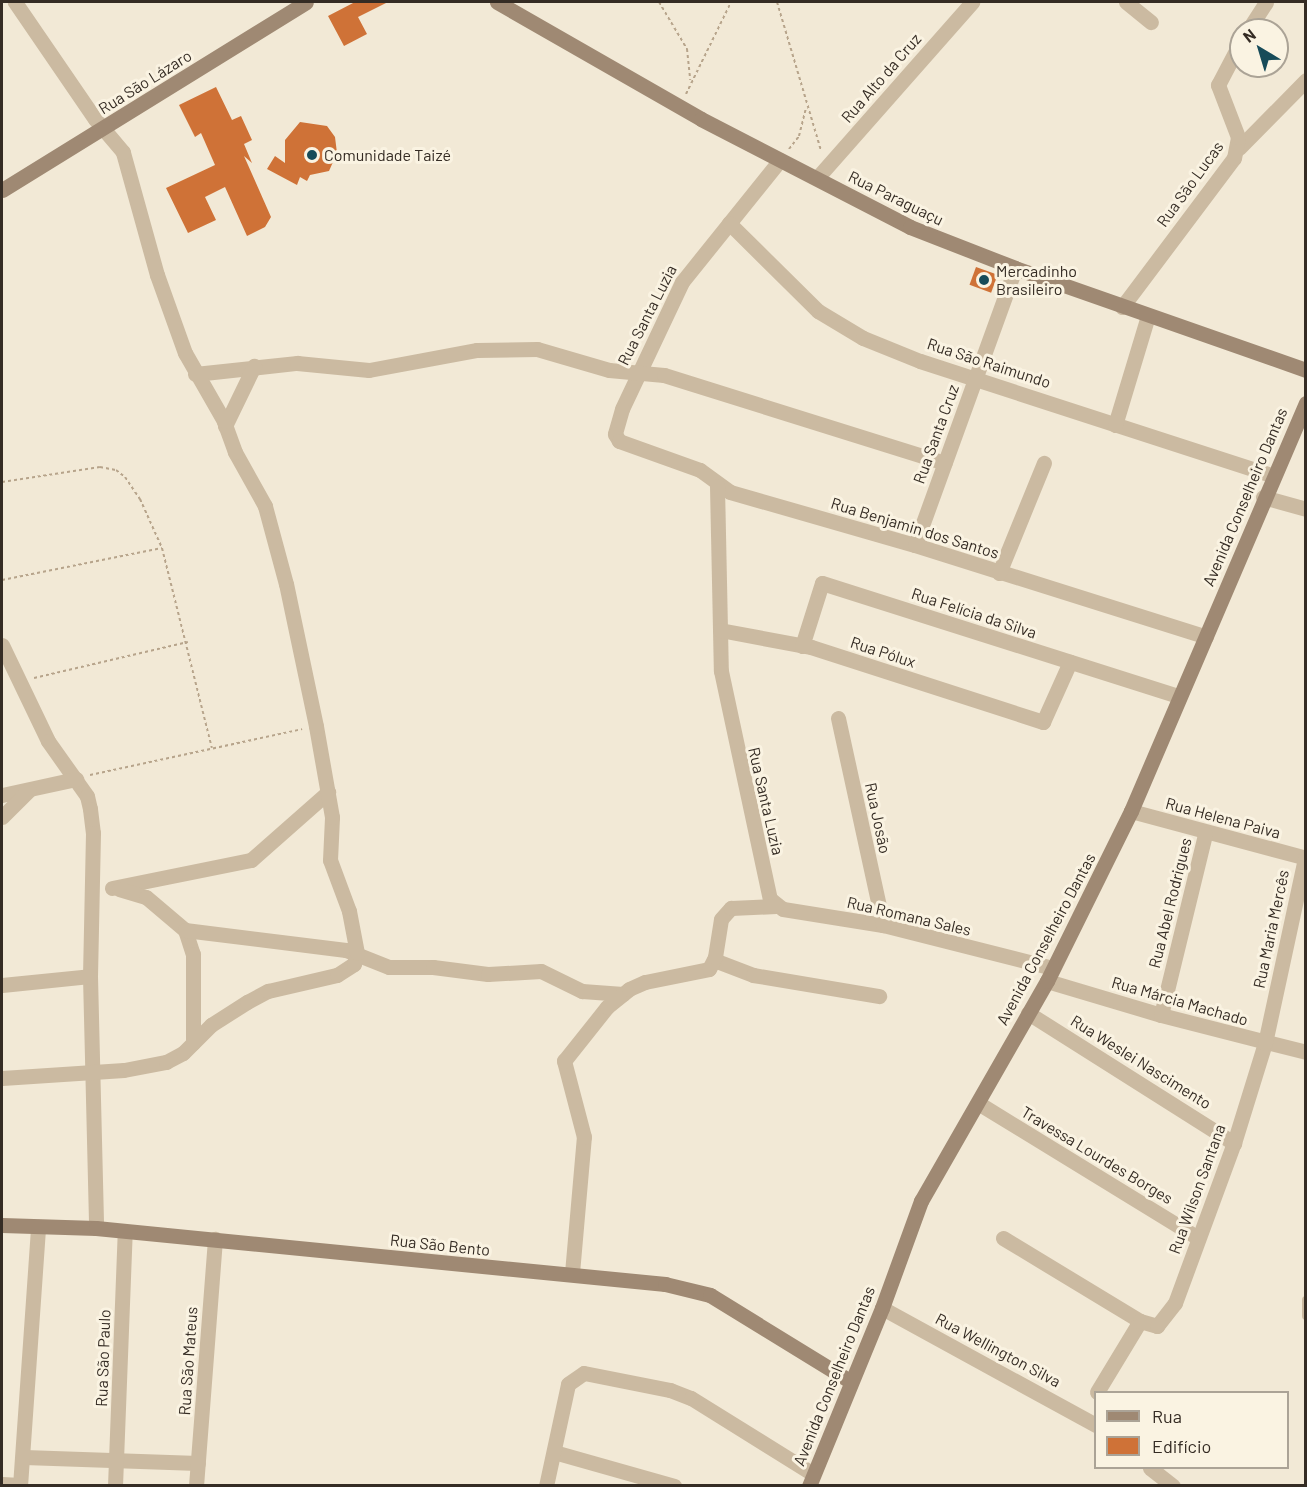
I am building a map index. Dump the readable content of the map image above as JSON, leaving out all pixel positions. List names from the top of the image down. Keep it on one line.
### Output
{"streets":{"street":["Rua Alto da Cruz","Rua São Lázaro","Rua São Lucas","Rua Paraguaçu","Rua Santa Luzia","Rua São Raimundo","Rua Santa Cruz","Avenida Conselheiro Dantas","Rua Benjamin dos Santos","Rua Felícia da Silva","Rua Pólux","Rua Josão","Rua Helena Paiva","Rua Abel Rodrigues","Rua Romana Sales","Rua Maria Mercês","Rua Márcia Machado","Rua Weslei Nascimento","Travessa Lourdes Borges","Rua Wilson Santana","Rua São Bento","Rua Wellington Silva","Rua São Paulo","Rua São Mateus"]},"crossings":[["Rua Alto da Cruz","Rua Paraguaçu"],["Rua São Lucas","Rua Paraguaçu"],["Rua Paraguaçu","Rua Santa Luzia"],["Rua Paraguaçu","Rua Santa Cruz"],["Rua Santa Luzia","Rua São Raimundo"],["Rua Santa Luzia","Rua Benjamin dos Santos"],["Rua Santa Luzia","Rua Pólux"],["Rua Santa Luzia","Rua Romana Sales"],["Rua São Raimundo","Rua Santa Cruz"],["Rua São Raimundo","Avenida Conselheiro Dantas"],["Rua Santa Cruz","Rua Benjamin dos Santos"],["Avenida Conselheiro Dantas","Rua Benjamin dos Santos"],["Avenida Conselheiro Dantas","Rua Felícia da Silva"],["Avenida Conselheiro Dantas","Rua Helena Paiva"],["Avenida Conselheiro Dantas","Rua Romana Sales"],["Avenida Conselheiro Dantas","Rua Márcia Machado"],["Avenida Conselheiro Dantas","Rua Weslei Nascimento"],["Avenida Conselheiro Dantas","Travessa Lourdes Borges"],["Avenida Conselheiro Dantas","Rua São Bento"],["Avenida Conselheiro Dantas","Rua Wellington Silva"],["Rua Felícia da Silva","Rua Pólux"],["Rua Josão","Rua Romana Sales"],["Rua Helena Paiva","Rua Abel Rodrigues"],["Rua Helena Paiva","Rua Maria Mercês"],["Rua Abel Rodrigues","Rua Márcia Machado"],["Rua Romana Sales","Rua Márcia Machado"],["Rua Maria Mercês","Rua Márcia Machado"],["Rua Maria Mercês","Rua Wilson Santana"],["Rua Márcia Machado","Rua Wilson Santana"],["Rua Weslei Nascimento","Rua Wilson Santana"],["Travessa Lourdes Borges","Rua Wilson Santana"],["Rua São Bento","Rua São Paulo"],["Rua São Bento","Rua São Mateus"]],"places":["Comunidade Taizé","Mercadinho Brasileiro"],"legend":["Rua","Edifício"],"north":"top left"}
